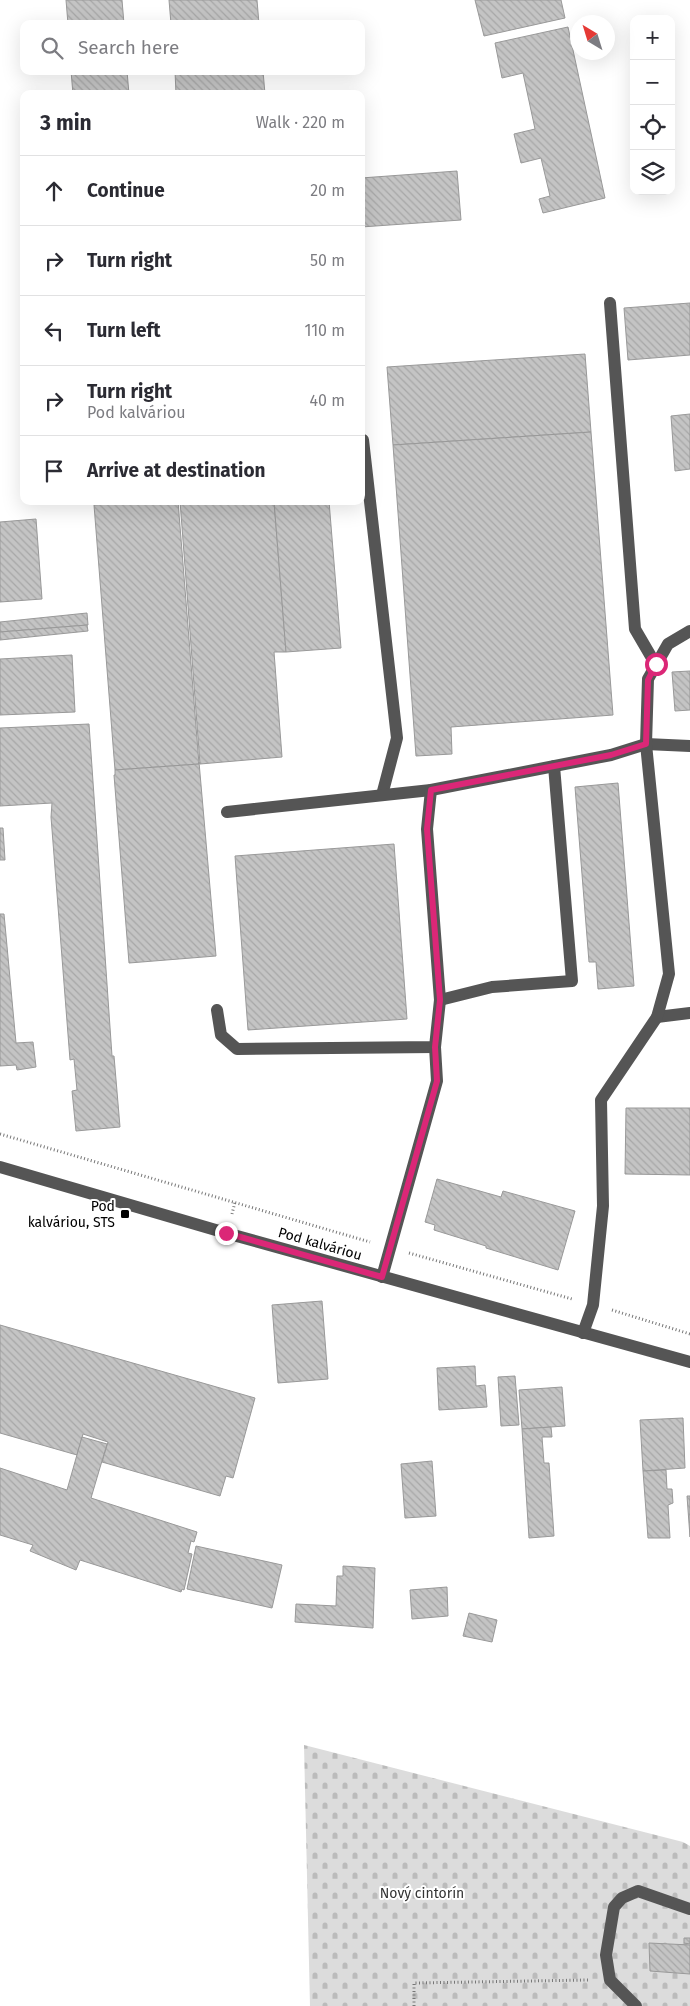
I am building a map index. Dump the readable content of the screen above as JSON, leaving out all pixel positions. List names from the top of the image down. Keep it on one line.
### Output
{"streets":{"street":["Pod kalváriou"]},"parks":["Nový cintorín"],"places":{"transit":["Pod kalváriou, STS"]},"north":"top left","page":{"map_buttons":["+","−"],"search":"Search here","heading":["3 min","Walk · 220 m"],"list":[["Continue","20 m"],["Turn right","50 m"],["Turn left","110 m"],["Turn right","Pod kalváriou","40 m"],"Arrive at destination"]}}
